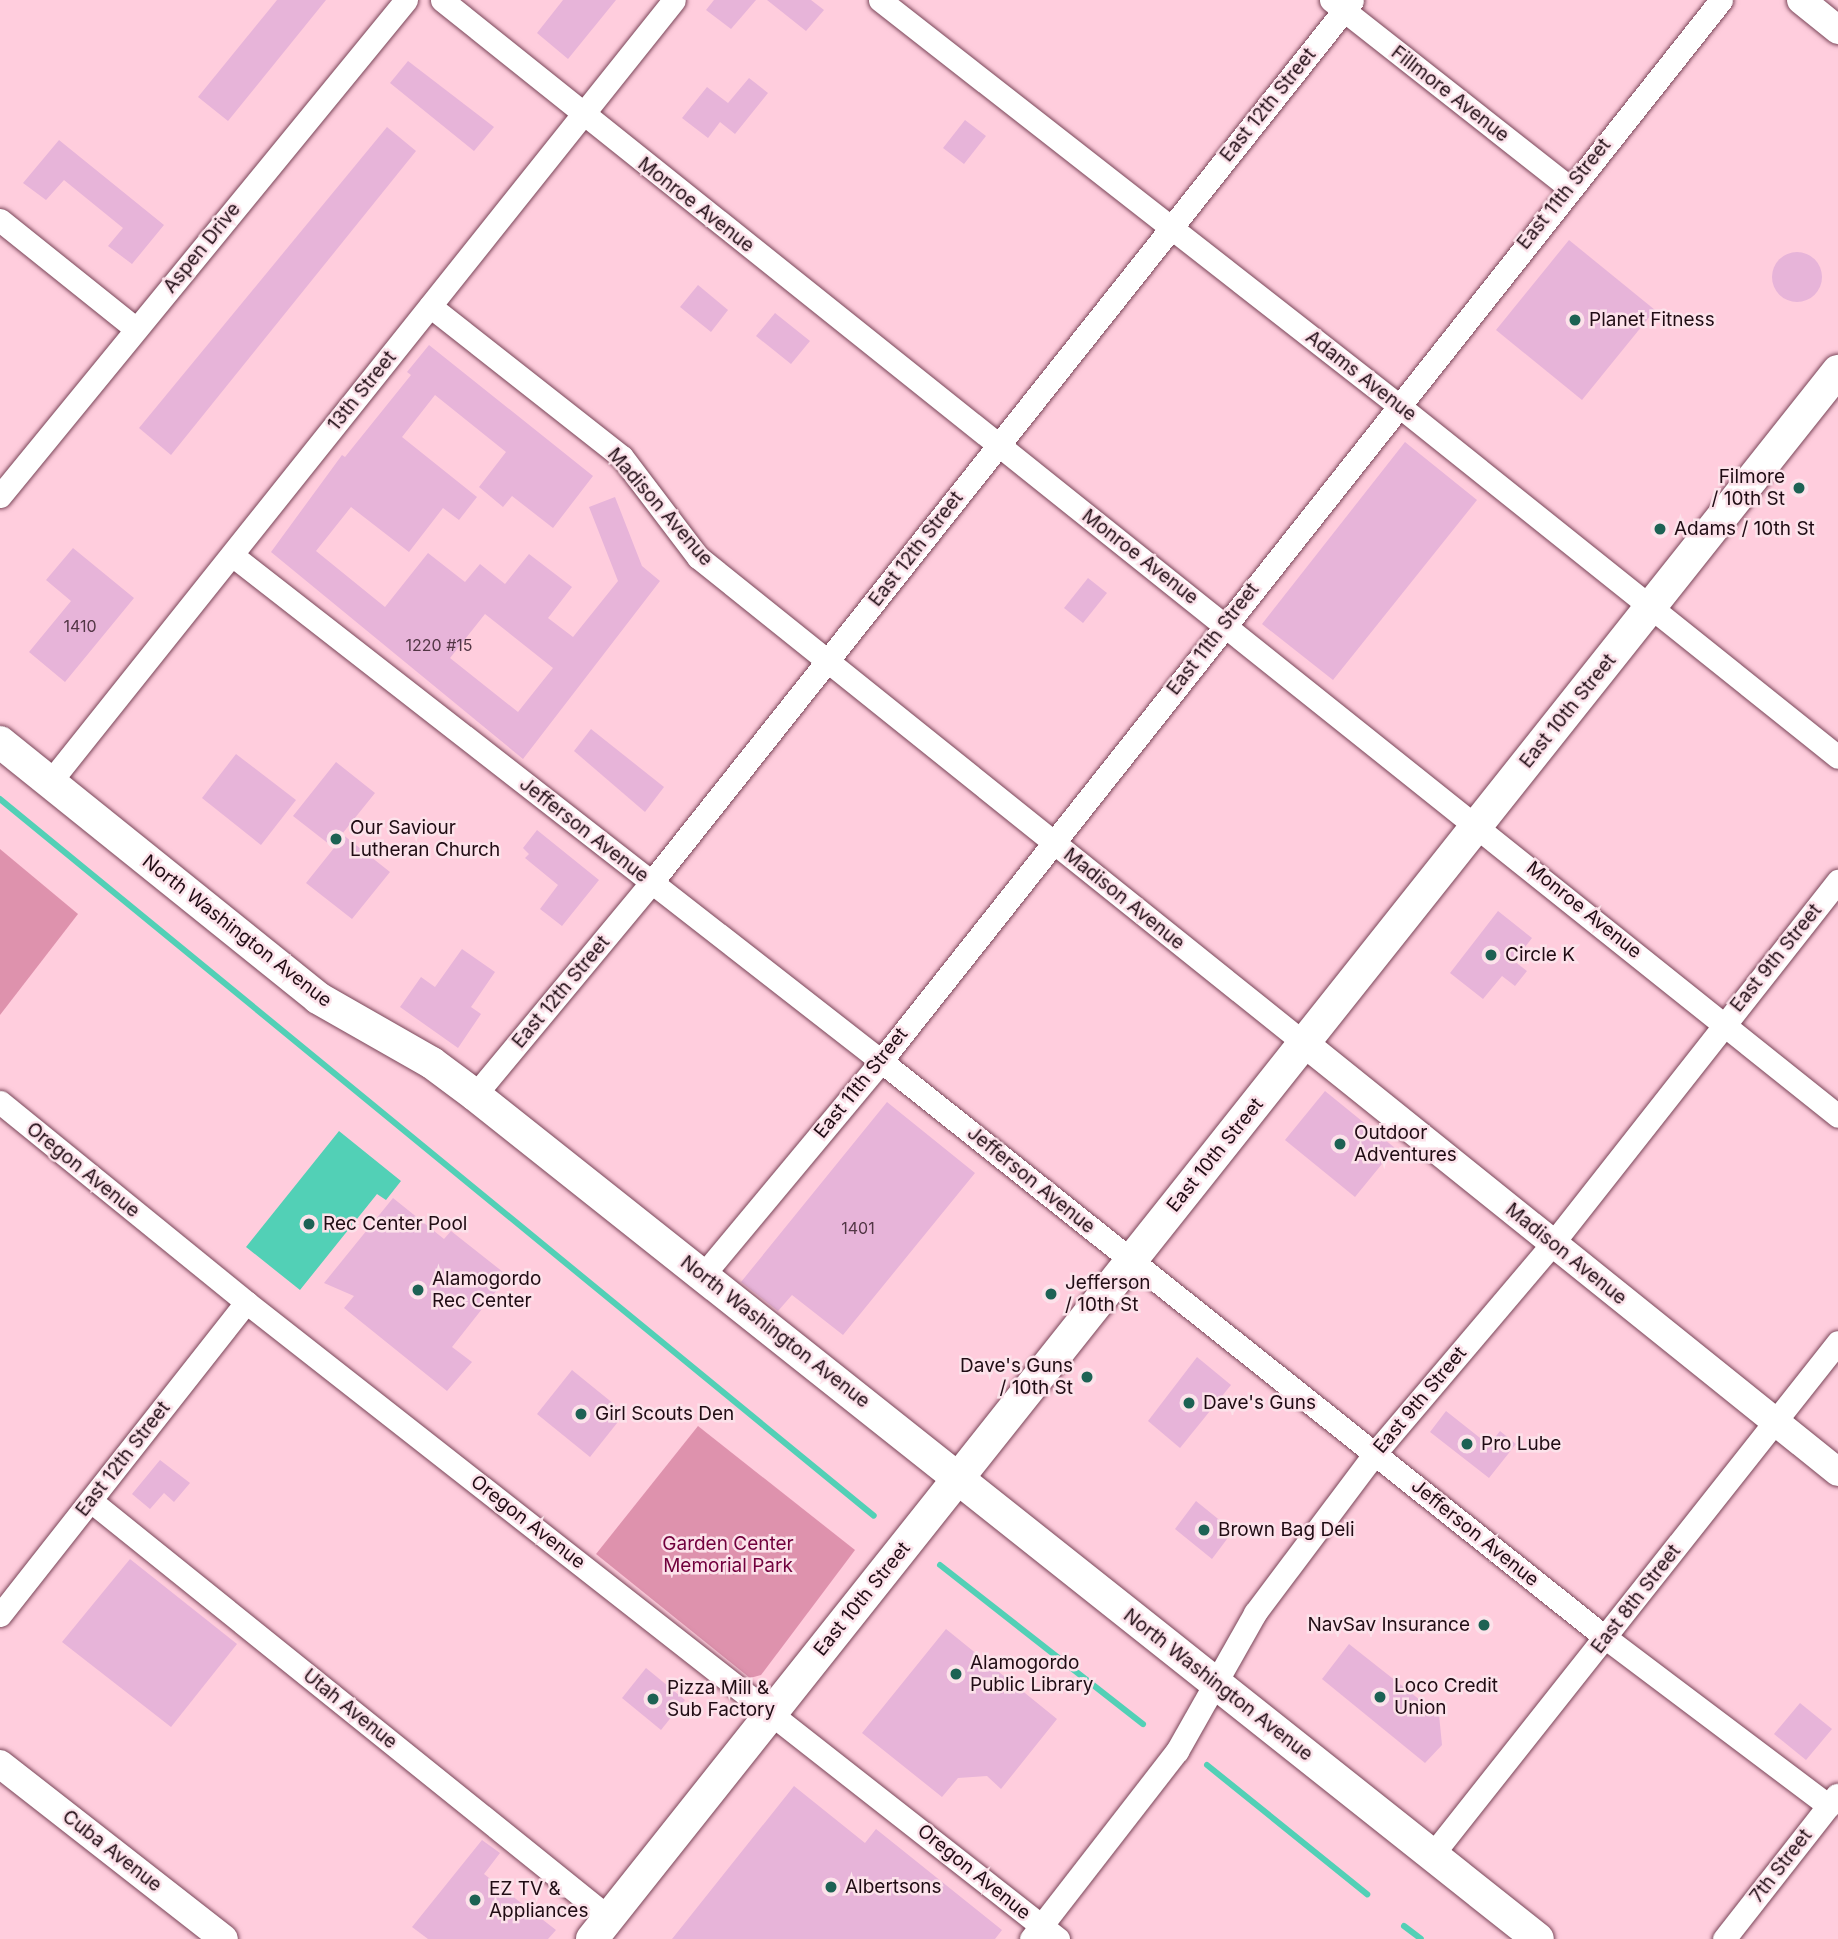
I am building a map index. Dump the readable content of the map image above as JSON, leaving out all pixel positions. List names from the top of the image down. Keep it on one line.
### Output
{"streets":{"main road":["East 10th Street","North Washington Avenue"],"street":["Fillmore Avenue","East 12th Street","East 11th Street","Monroe Avenue","Aspen Drive","Adams Avenue","13th Street","Madison Avenue","Jefferson Avenue","East 9th Street","Oregon Avenue","East 8th Street","Utah Avenue","Cuba Avenue","7th Street"]},"crossings":[["Fillmore Avenue","East 12th Street"],["Fillmore Avenue","East 11th Street"],["East 12th Street","Monroe Avenue"],["East 12th Street","Adams Avenue"],["East 12th Street","Madison Avenue"],["East 12th Street","Jefferson Avenue"],["East 12th Street","North Washington Avenue"],["East 12th Street","Oregon Avenue"],["East 12th Street","Utah Avenue"],["East 11th Street","Monroe Avenue"],["East 11th Street","Adams Avenue"],["East 11th Street","Madison Avenue"],["East 11th Street","Jefferson Avenue"],["East 11th Street","North Washington Avenue"],["Monroe Avenue","13th Street"],["Monroe Avenue","East 10th Street"],["Monroe Avenue","East 9th Street"],["Adams Avenue","East 10th Street"],["13th Street","Madison Avenue"],["13th Street","Jefferson Avenue"],["13th Street","North Washington Avenue"],["Madison Avenue","East 10th Street"],["Madison Avenue","East 9th Street"],["Madison Avenue","East 8th Street"],["East 10th Street","Jefferson Avenue"],["East 10th Street","North Washington Avenue"],["East 10th Street","Oregon Avenue"],["East 10th Street","Utah Avenue"],["Jefferson Avenue","East 9th Street"],["Jefferson Avenue","East 8th Street"],["Jefferson Avenue","7th Street"],["North Washington Avenue","East 9th Street"],["North Washington Avenue","East 8th Street"],["East 9th Street","Oregon Avenue"]],"parks":["Garden Center Memorial Park"],"places":["Planet Fitness","Filmore / 10th St","Adams / 10th St","Our Saviour Lutheran Church","Circle K","Outdoor Adventures","Rec Center Pool","Alamogordo Rec Center","Jefferson / 10th St","Dave's Guns / 10th St","Dave's Guns","Girl Scouts Den","Pro Lube","Brown Bag Deli","NavSav Insurance","Alamogordo Public Library","Loco Credit Union","Pizza Mill & Sub Factory","Albertsons","EZ TV & Appliances"],"house_numbers":["1410","1220 #15","1401"]}
